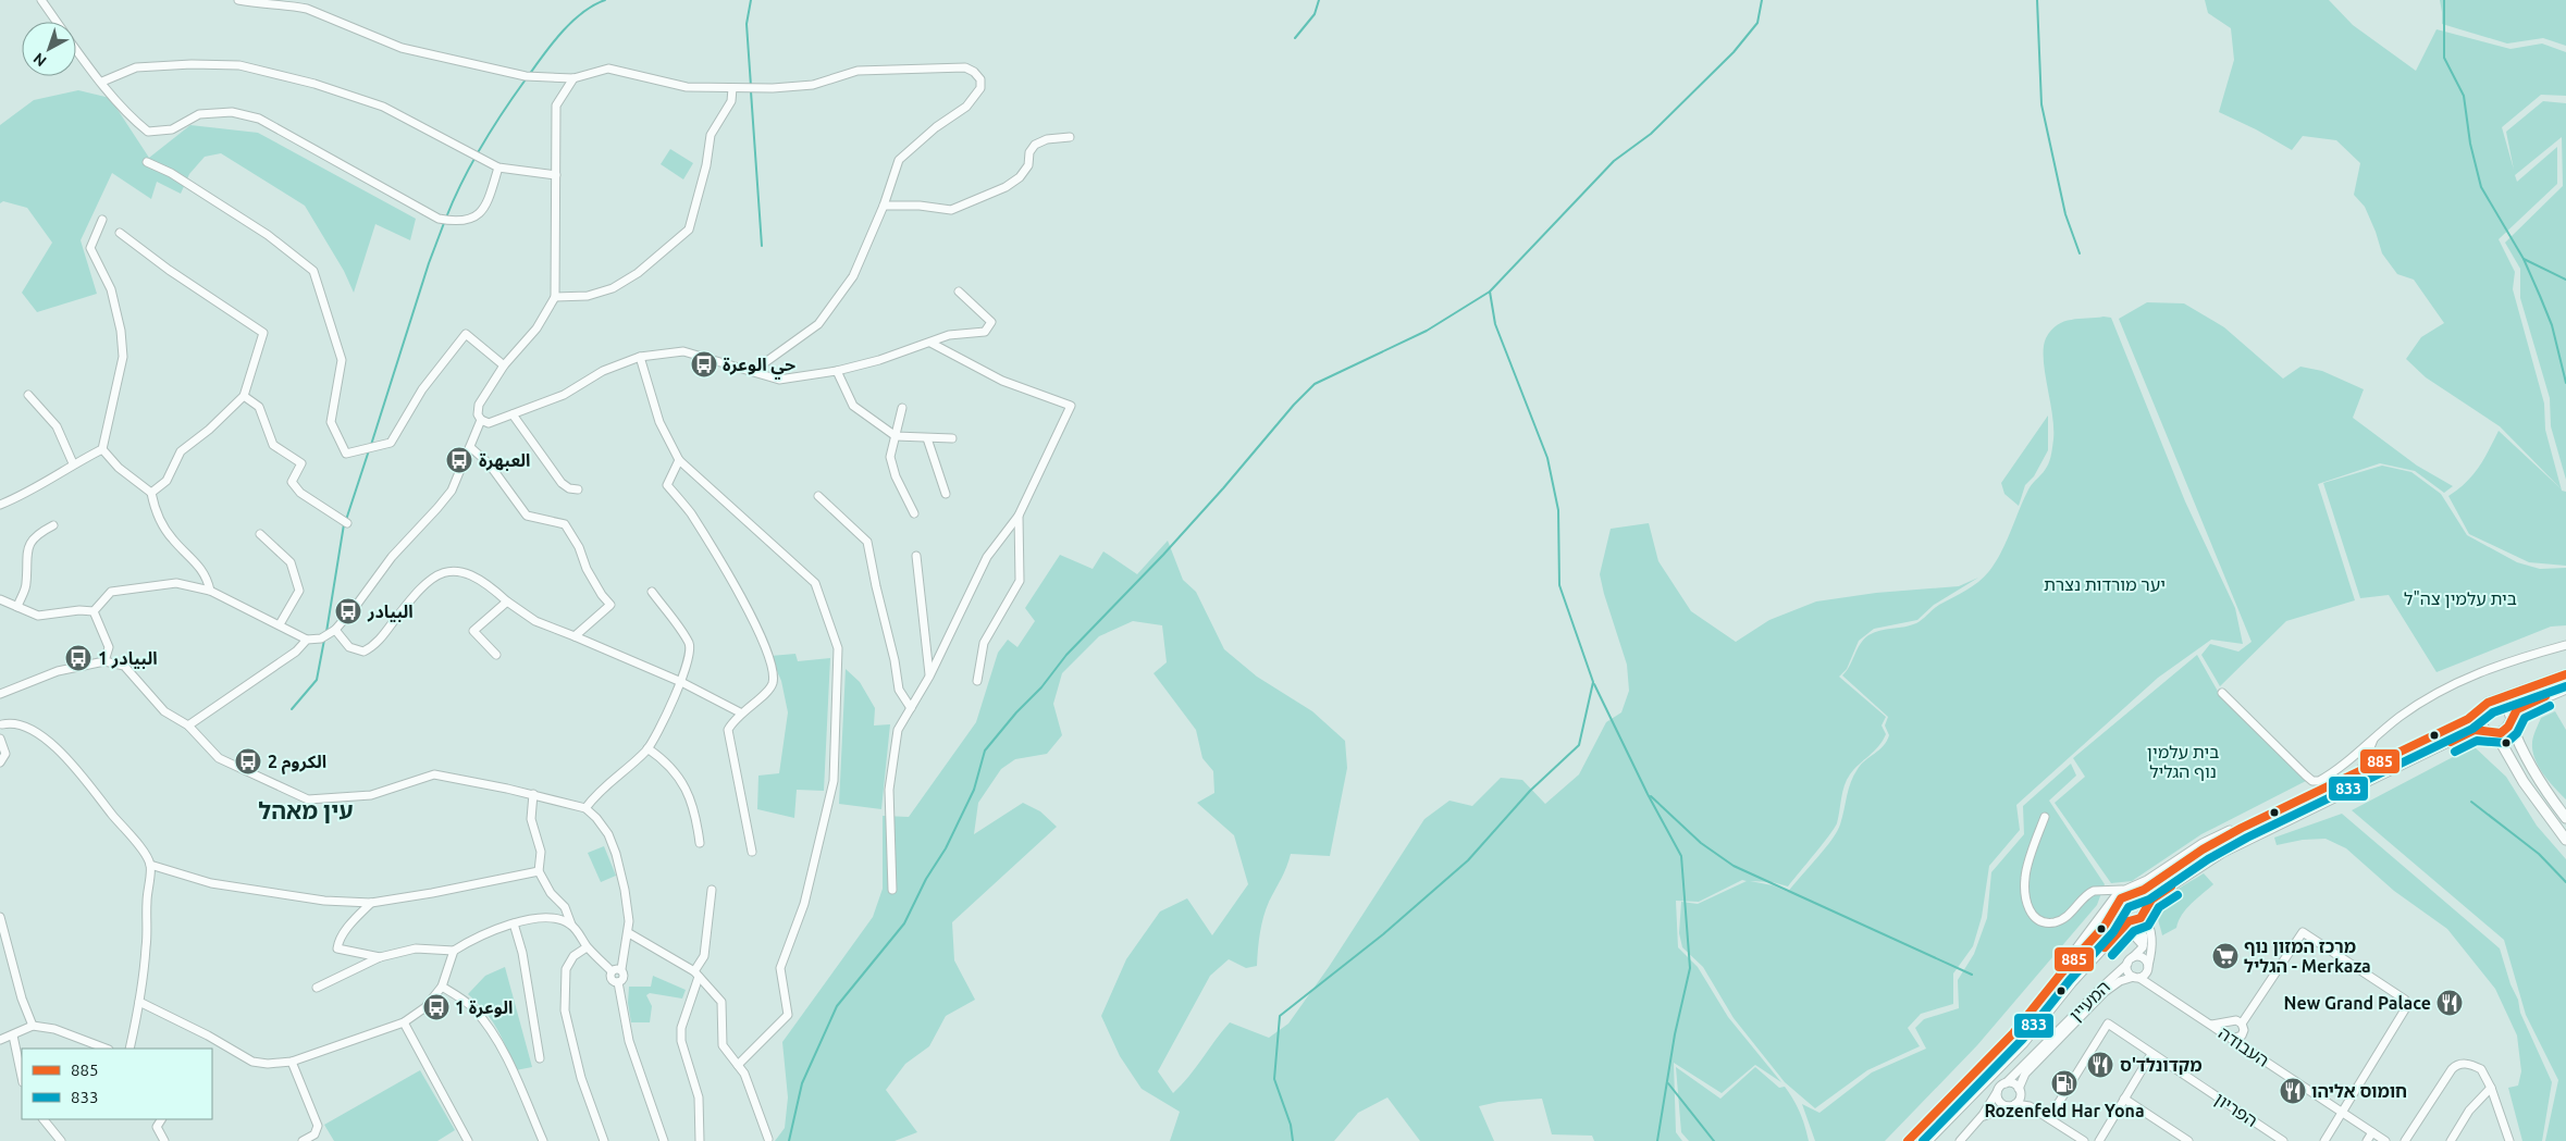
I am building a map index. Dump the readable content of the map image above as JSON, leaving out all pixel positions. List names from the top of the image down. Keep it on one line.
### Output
{"streets":{"street":["המעיין","העבודה","הפריון"]},"crossings":[["המעיין","העבודה"]],"districts":["עין מאהל"],"parks":["יער מורדות נצרת","בית עלמין צה\"ל","בית עלמין נוף הגליל"],"places":{"bus stop":["حي الوعرة","العبهرة","البيادر","البيادر 1","الكروم 2","الوعرة 1"],"supermarket":["מרכז המזון נוף הגליל - Merkaza"],"restaurant":["New Grand Palace","מקדונלד'ס","חומוס אליהו"],"fuel station":["Rozenfeld Har Yona"]},"lines":["transit line 885","transit line 833"],"legend":["885","833"],"north":"bottom left"}
